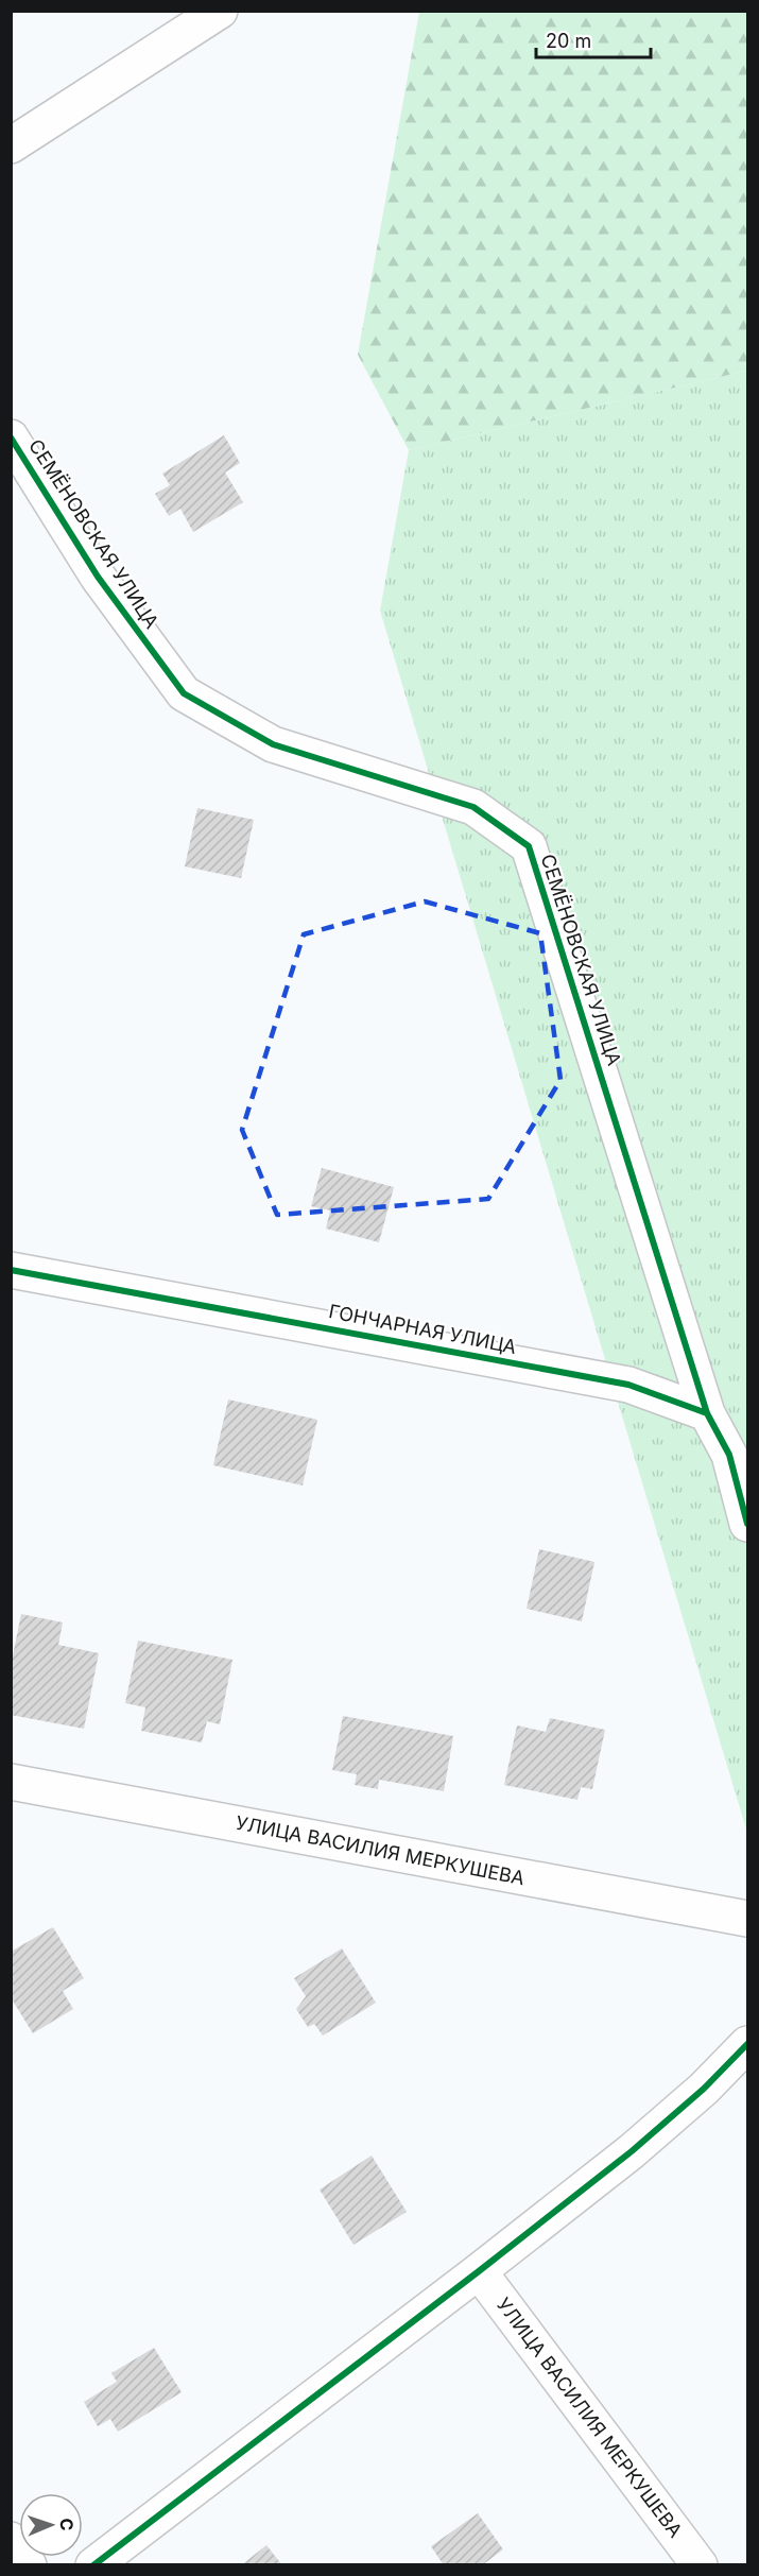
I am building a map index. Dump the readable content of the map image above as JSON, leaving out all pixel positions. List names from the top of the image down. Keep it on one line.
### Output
{"streets":{"street":["СЕМЁНОВСКАЯ УЛИЦА","ГОНЧАРНАЯ УЛИЦА","УЛИЦА ВАСИЛИЯ МЕРКУШЕВА"]},"crossings":[["СЕМЁНОВСКАЯ УЛИЦА","ГОНЧАРНАЯ УЛИЦА"]],"scale_bar":"20 m","north":"right"}
